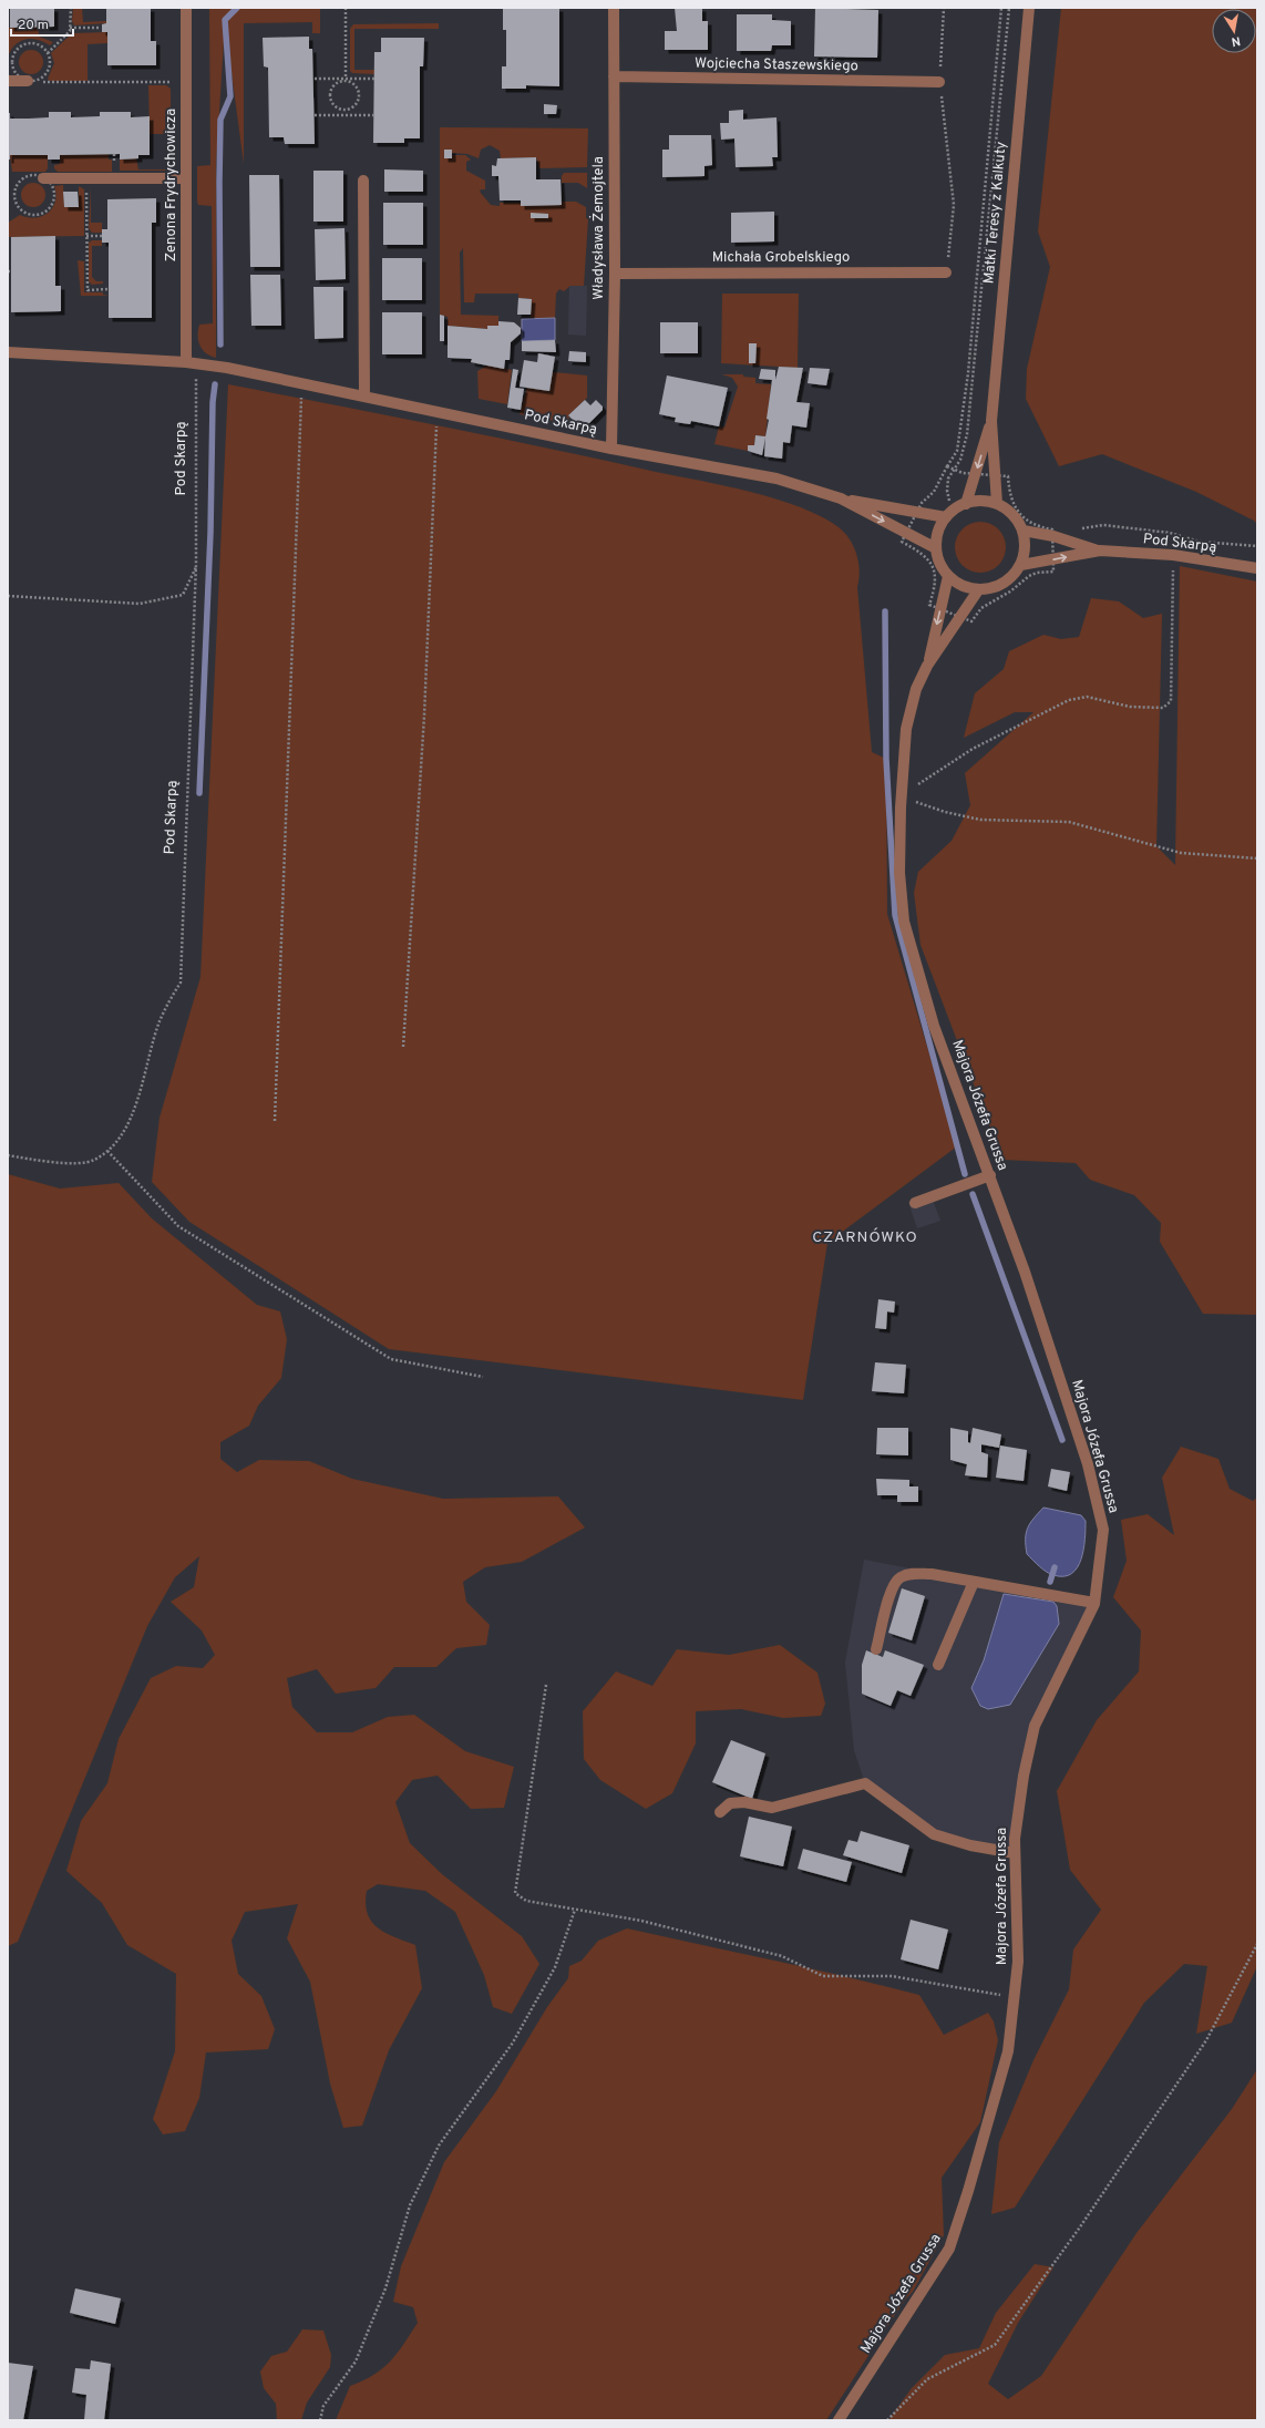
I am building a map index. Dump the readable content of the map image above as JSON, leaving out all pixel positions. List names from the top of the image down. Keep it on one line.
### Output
{"streets":{"street":["Wojciecha Staszewskiego","Zenona Frydrychowicza","Matki Teresy z Kalkuty","Władysława Żemojtela","Michała Grobelskiego","Pod Skarpą","Majora Józefa Grussa"]},"crossings":[["Wojciecha Staszewskiego","Władysława Żemojtela"],["Zenona Frydrychowicza","Pod Skarpą"],["Matki Teresy z Kalkuty","Pod Skarpą"],["Matki Teresy z Kalkuty","Majora Józefa Grussa"],["Władysława Żemojtela","Michała Grobelskiego"],["Władysława Żemojtela","Pod Skarpą"],["Pod Skarpą","Majora Józefa Grussa"]],"districts":["CZARNÓWKO"],"scale_bar":"20 m","north":"bottom"}
